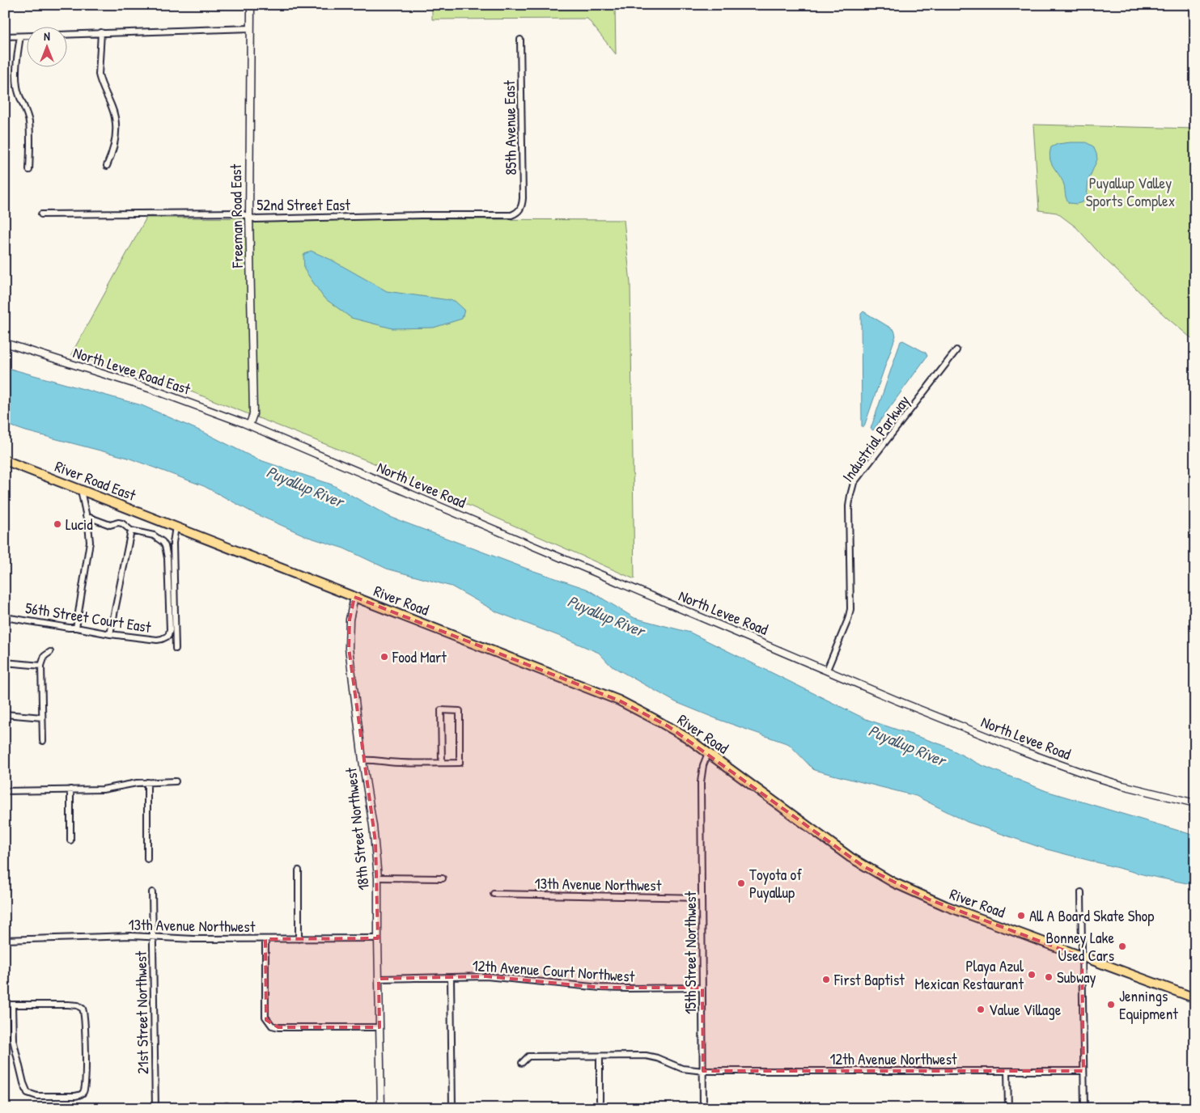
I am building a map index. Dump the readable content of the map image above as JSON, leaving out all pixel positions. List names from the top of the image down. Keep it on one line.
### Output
{"streets":{"main road":["River Road East","River Road"],"street":["85th Avenue East","52nd Street East","Freeman Road East","North Levee Road East","Industrial Parkway","North Levee Road","56th Street Court East","18th Street Northwest","13th Avenue Northwest","15th Street Northwest","12th Avenue Court Northwest","21st Street Northwest","12th Avenue Northwest"]},"crossings":[["85th Avenue East","52nd Street East"],["52nd Street East","Freeman Road East"],["Freeman Road East","North Levee Road East"],["Freeman Road East","North Levee Road"],["North Levee Road East","North Levee Road"],["Industrial Parkway","North Levee Road"],["River Road East","River Road"],["River Road","18th Street Northwest"],["River Road","15th Street Northwest"],["18th Street Northwest","13th Avenue Northwest"],["18th Street Northwest","12th Avenue Court Northwest"],["13th Avenue Northwest","15th Street Northwest"],["13th Avenue Northwest","21st Street Northwest"],["15th Street Northwest","12th Avenue Court Northwest"],["15th Street Northwest","12th Avenue Northwest"]],"water":["Puyallup River"],"parks":["Puyallup Valley Sports Complex"],"places":["Lucid","Food Mart","Toyota of Puyallup","All A Board Skate Shop","Bonney Lake Used Cars","Playa Azul Mexican Restaurant","Subway","First Baptist","Jennings Equipment","Value Village"],"north":"top"}
